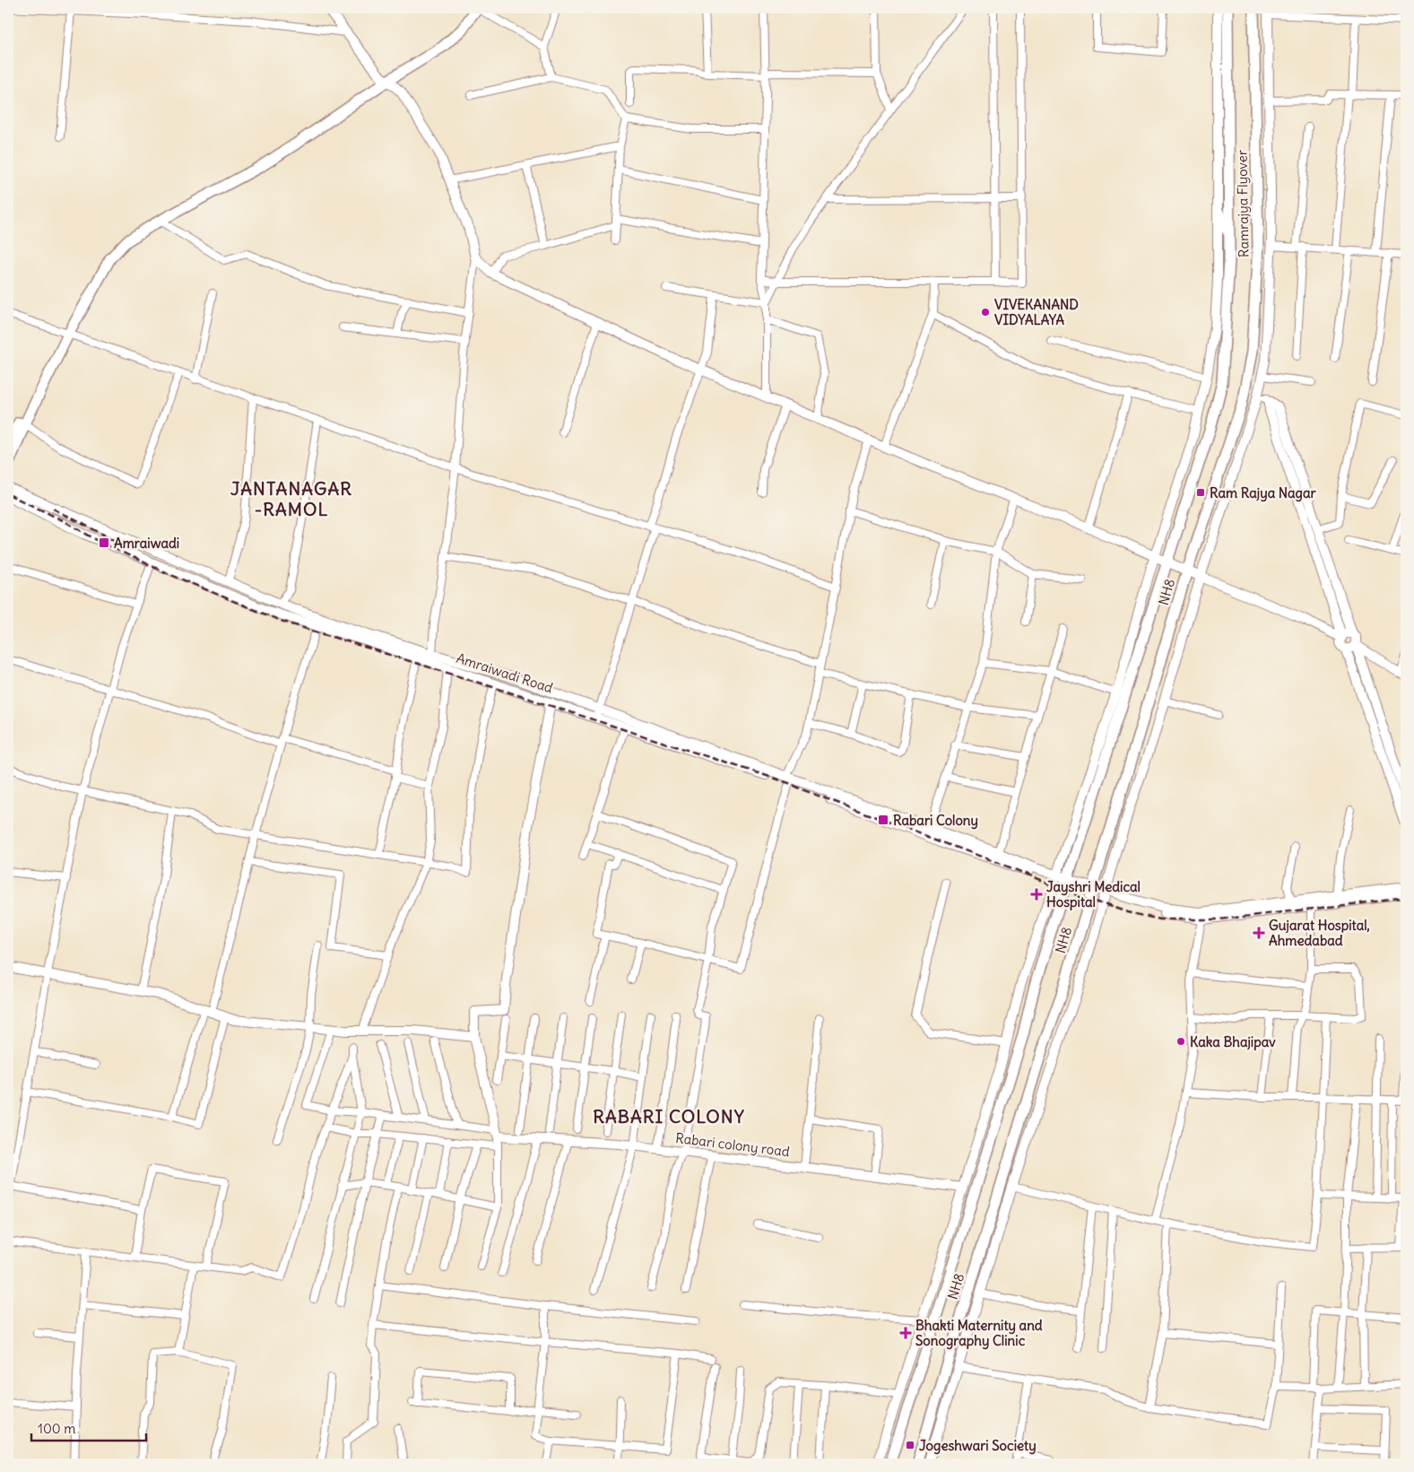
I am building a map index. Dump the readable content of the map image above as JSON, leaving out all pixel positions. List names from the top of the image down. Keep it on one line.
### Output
{"streets":{"main road":["Ramrajya Flyover","NH8"],"street":["Amraiwadi Road","Rabari colony road"]},"crossings":[["Ramrajya Flyover","NH8"]],"districts":["JANTANAGAR -RAMOL","RABARI COLONY"],"places":{"other":["VIVEKANAND VIDYALAYA","Kaka Bhajipav"],"transit":["Ram Rajya Nagar","Amraiwadi","Rabari Colony","Jogeshwari Society"],"health":["Jayshri Medical Hospital","Gujarat Hospital, Ahmedabad","Bhakti Maternity and Sonography Clinic"]},"scale_bar":"100 m"}
